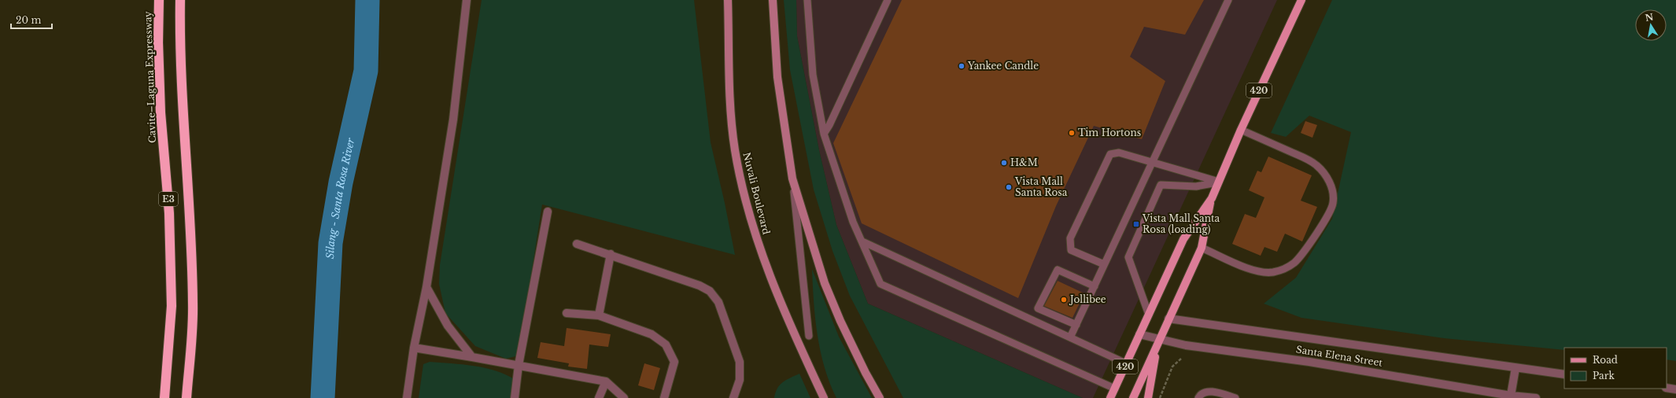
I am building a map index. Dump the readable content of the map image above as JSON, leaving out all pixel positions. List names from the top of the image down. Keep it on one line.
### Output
{"streets":{"highway":["Cavite–Laguna Expressway","E3"],"main road":["420","Nuvali Boulevard"],"street":["Santa Elena Street"]},"crossings":[["420","Santa Elena Street"]],"water":["Silang - Santa Rosa River"],"places":{"other":["Yankee Candle","Tim Hortons","H&M","Vista Mall Santa Rosa","Jollibee"],"transit":["Vista Mall Santa Rosa (loading)"]},"legend":["Road","Park"],"scale_bar":"20 m","north":"top"}
